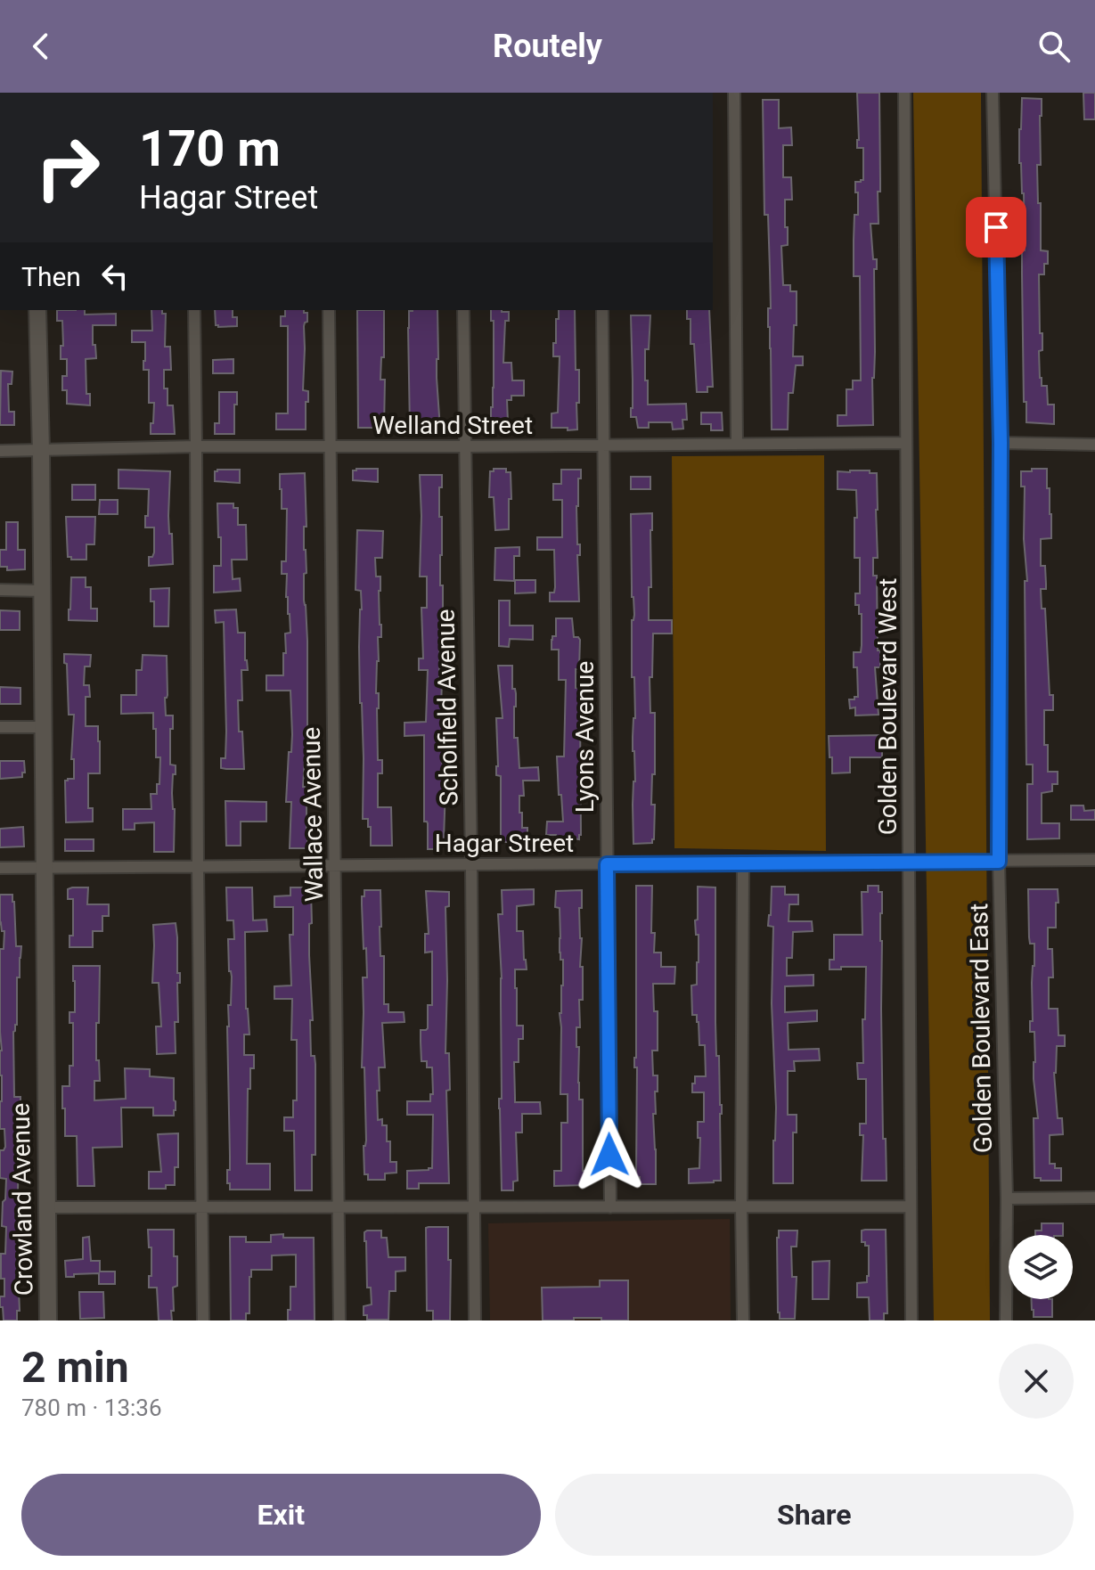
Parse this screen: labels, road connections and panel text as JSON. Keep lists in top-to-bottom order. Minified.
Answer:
{"streets":{"main road":["Crowland Avenue"],"street":["Welland Street","Golden Boulevard West","Scholfield Avenue","Lyons Avenue","Wallace Avenue","Hagar Street","Golden Boulevard East"]},"crossings":[["Welland Street","Golden Boulevard West"],["Welland Street","Scholfield Avenue"],["Welland Street","Lyons Avenue"],["Welland Street","Wallace Avenue"],["Welland Street","Crowland Avenue"],["Golden Boulevard West","Hagar Street"],["Scholfield Avenue","Hagar Street"],["Lyons Avenue","Hagar Street"],["Wallace Avenue","Hagar Street"],["Hagar Street","Golden Boulevard East"],["Hagar Street","Crowland Avenue"]],"page":{"header":"Routely","turn":["170 m","Hagar Street"],"then":"Then","heading":["2 min","780 m · 13:36"],"buttons":["Exit","Share"]}}
